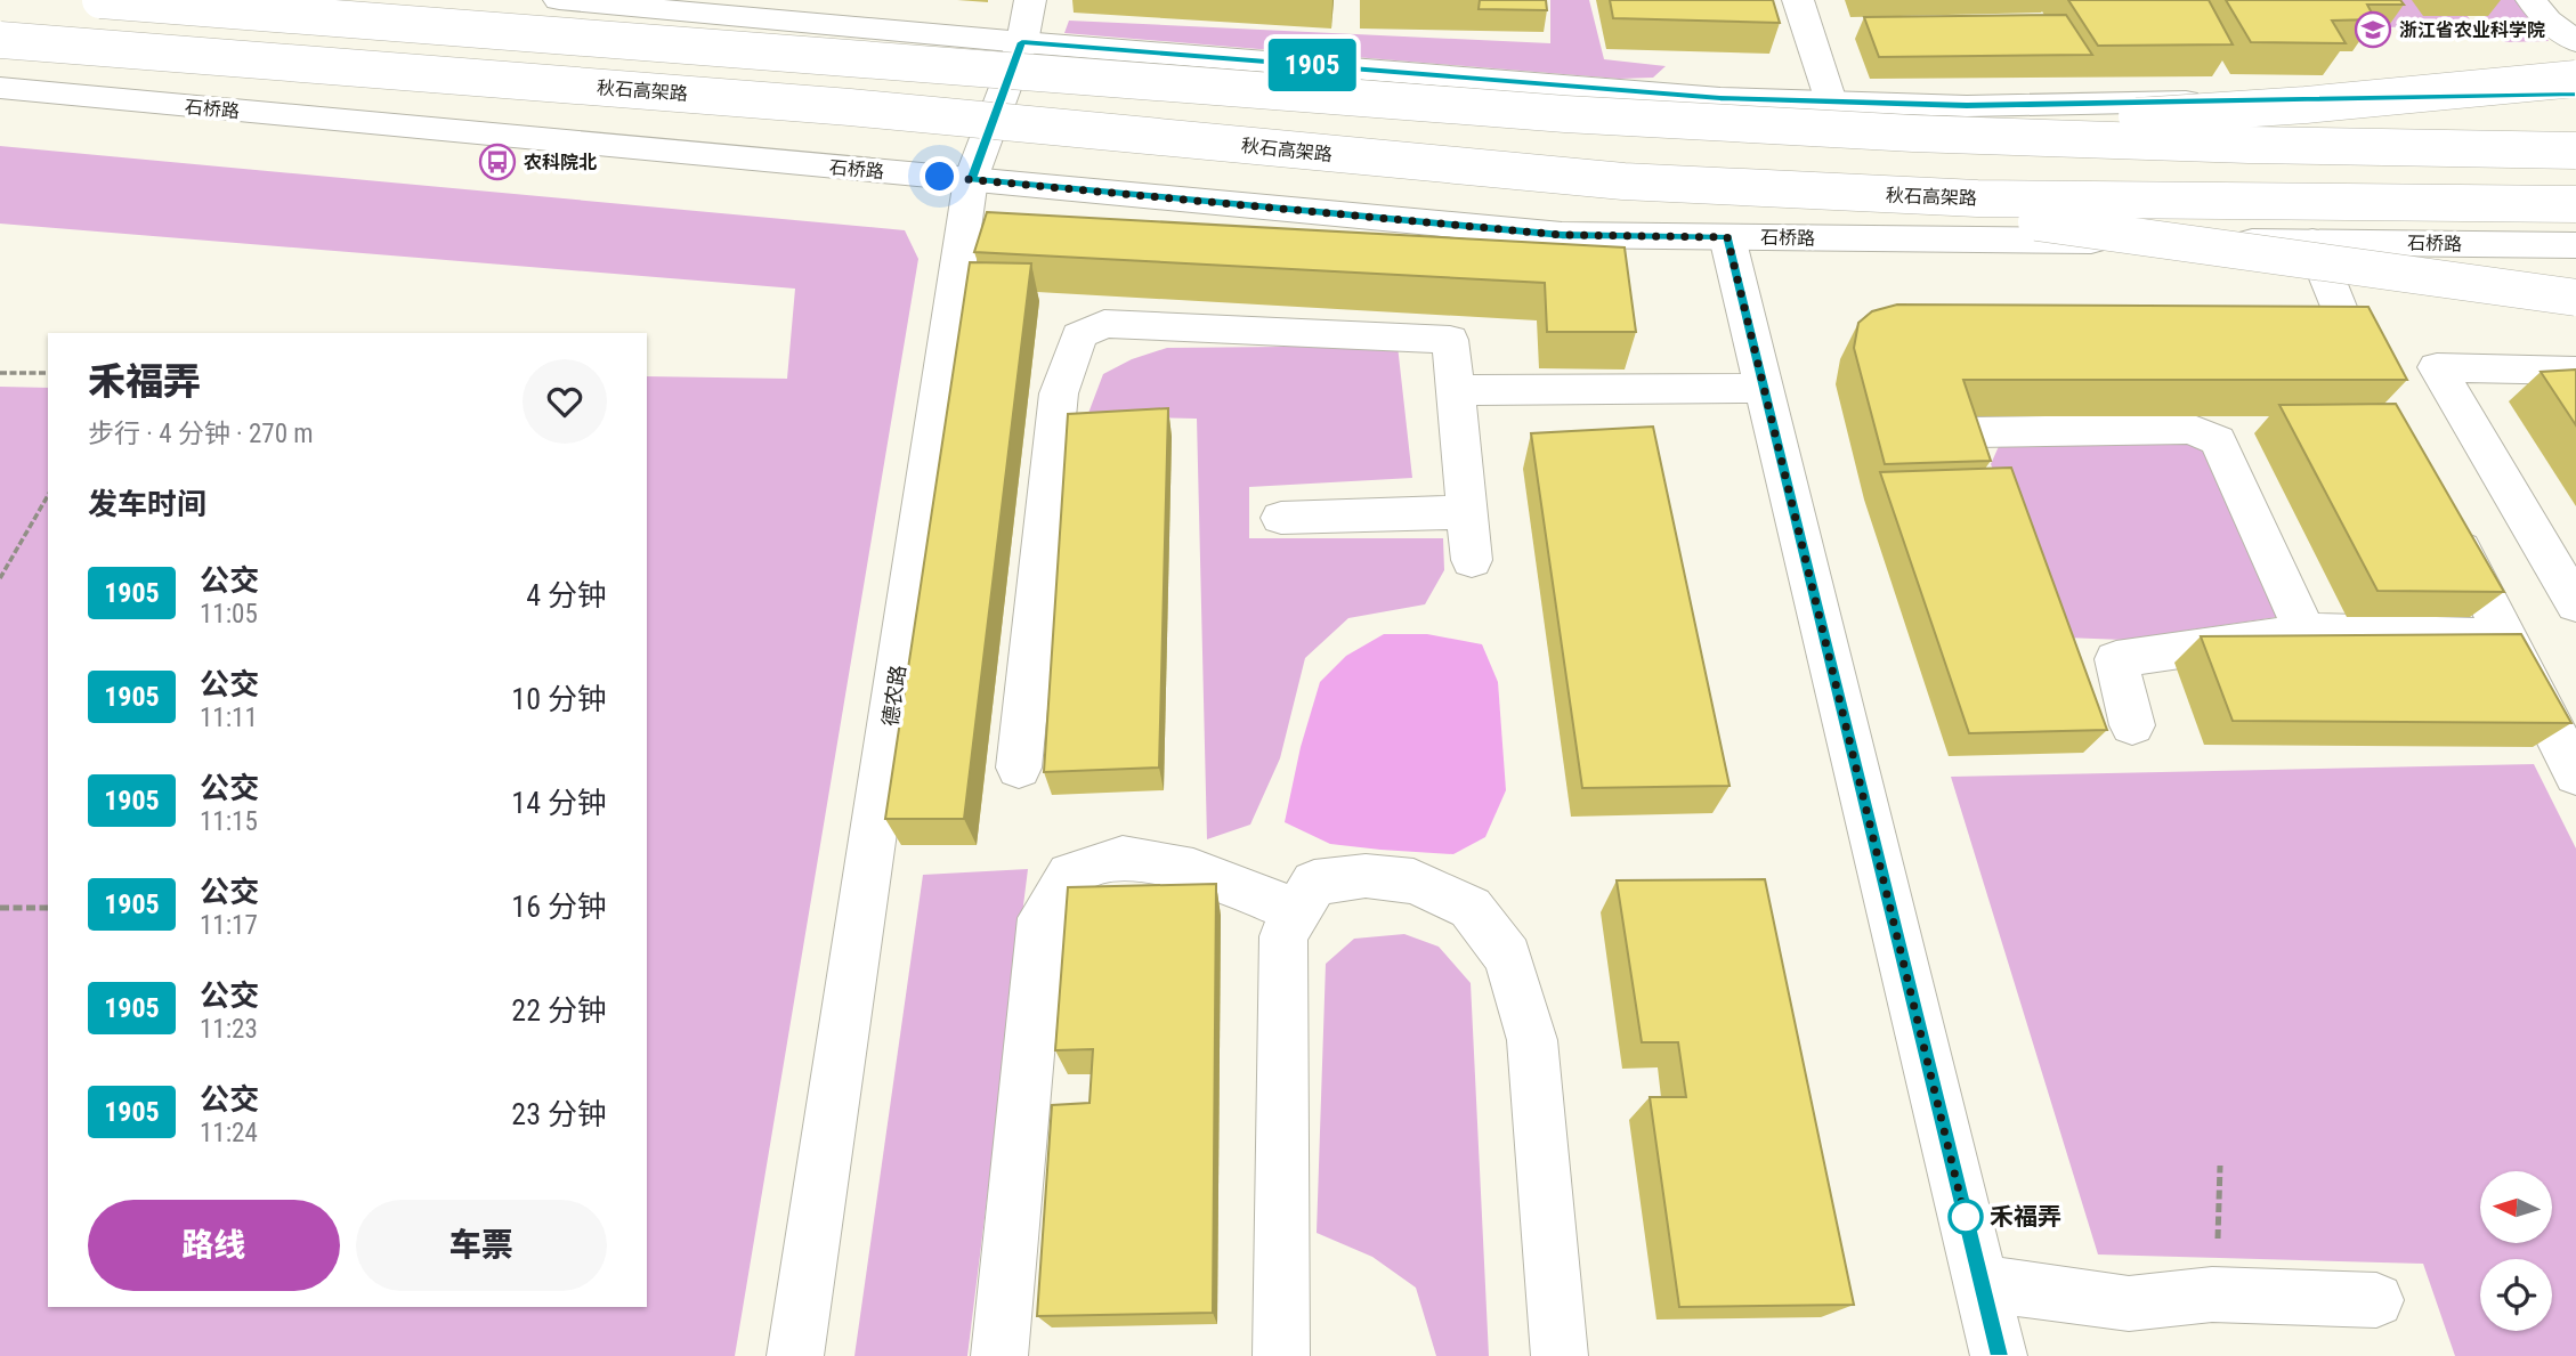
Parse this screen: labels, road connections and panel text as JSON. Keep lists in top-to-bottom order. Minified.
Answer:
{"streets":{"main road":["秋石高架路","石桥路","德农路"]},"crossings":[["石桥路","德农路"]],"places":{"school or university":["浙江省农业科学院"],"bus stop":["农科院北"],"other":["禾福弄"]},"lines":["bus line 1905"],"north":"left","page":{"on_map":"1905","heading":[["禾福弄","步行 · 4 分钟 · 270 m"],"发车时间"],"list":[{"mark":"1905","name":"公交","note":"11:05","value":"4 分钟"},{"mark":"1905","name":"公交","note":"11:11","value":"10 分钟"},{"mark":"1905","name":"公交","note":"11:15","value":"14 分钟"},{"mark":"1905","name":"公交","note":"11:17","value":"16 分钟"},{"mark":"1905","name":"公交","note":"11:23","value":"22 分钟"},{"mark":"1905","name":"公交","note":"11:24","value":"23 分钟"}],"buttons":["路线","车票"]}}
